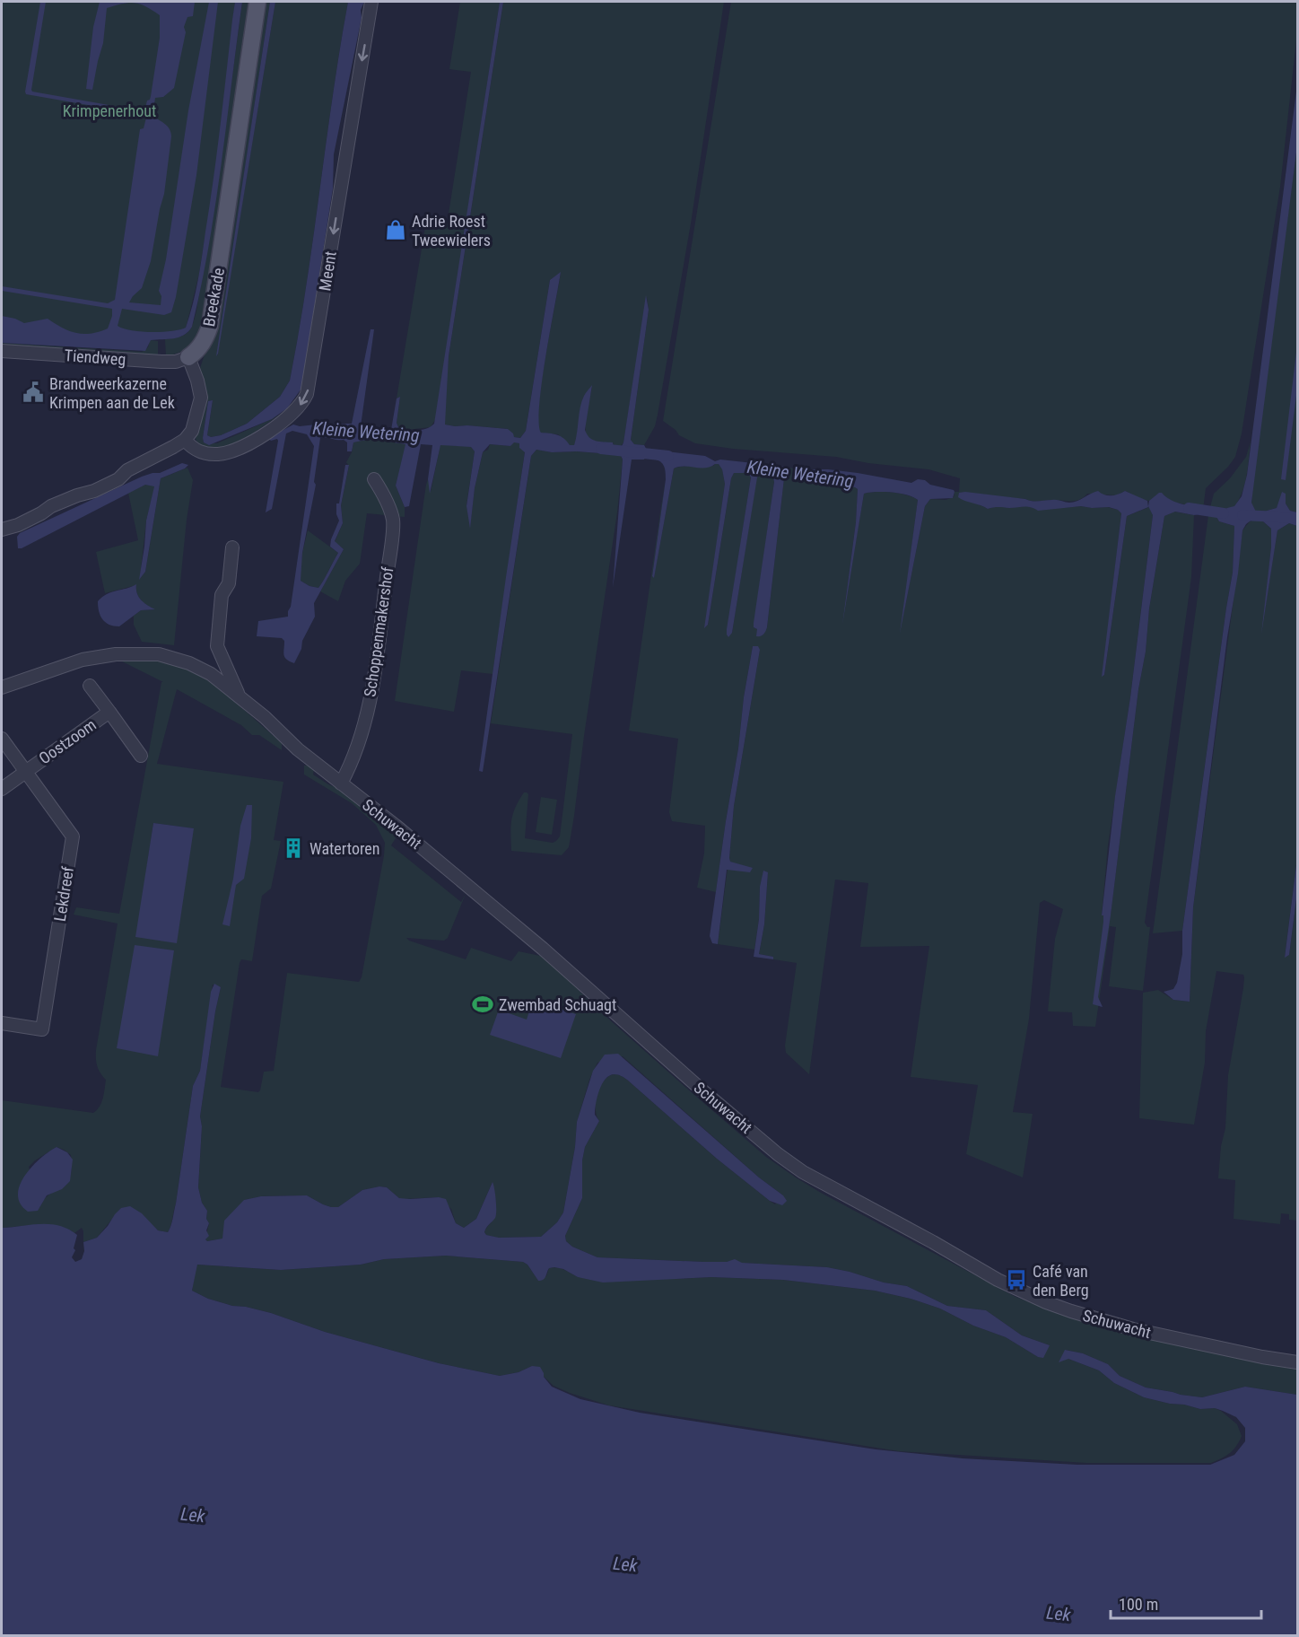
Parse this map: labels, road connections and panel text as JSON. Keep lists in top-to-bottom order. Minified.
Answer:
{"streets":{"main road":["Breekade"],"street":["Meent","Tiendweg","Schoppenmakershof","Oostzoom","Schuwacht","Lekdreef"]},"crossings":[["Breekade","Tiendweg"],["Schoppenmakershof","Schuwacht"],["Oostzoom","Lekdreef"]],"one_way":["Meent"],"water":["Kleine Wetering","Lek"],"parks":["Krimpenerhout"],"places":{"shop":["Adrie Roest Tweewielers"],"public building":["Brandweerkazerne Krimpen aan de Lek"],"building":["Watertoren"],"sports":["Zwembad Schuagt"],"bus stop":["Café van den Berg"]},"scale_bar":"100 m"}
